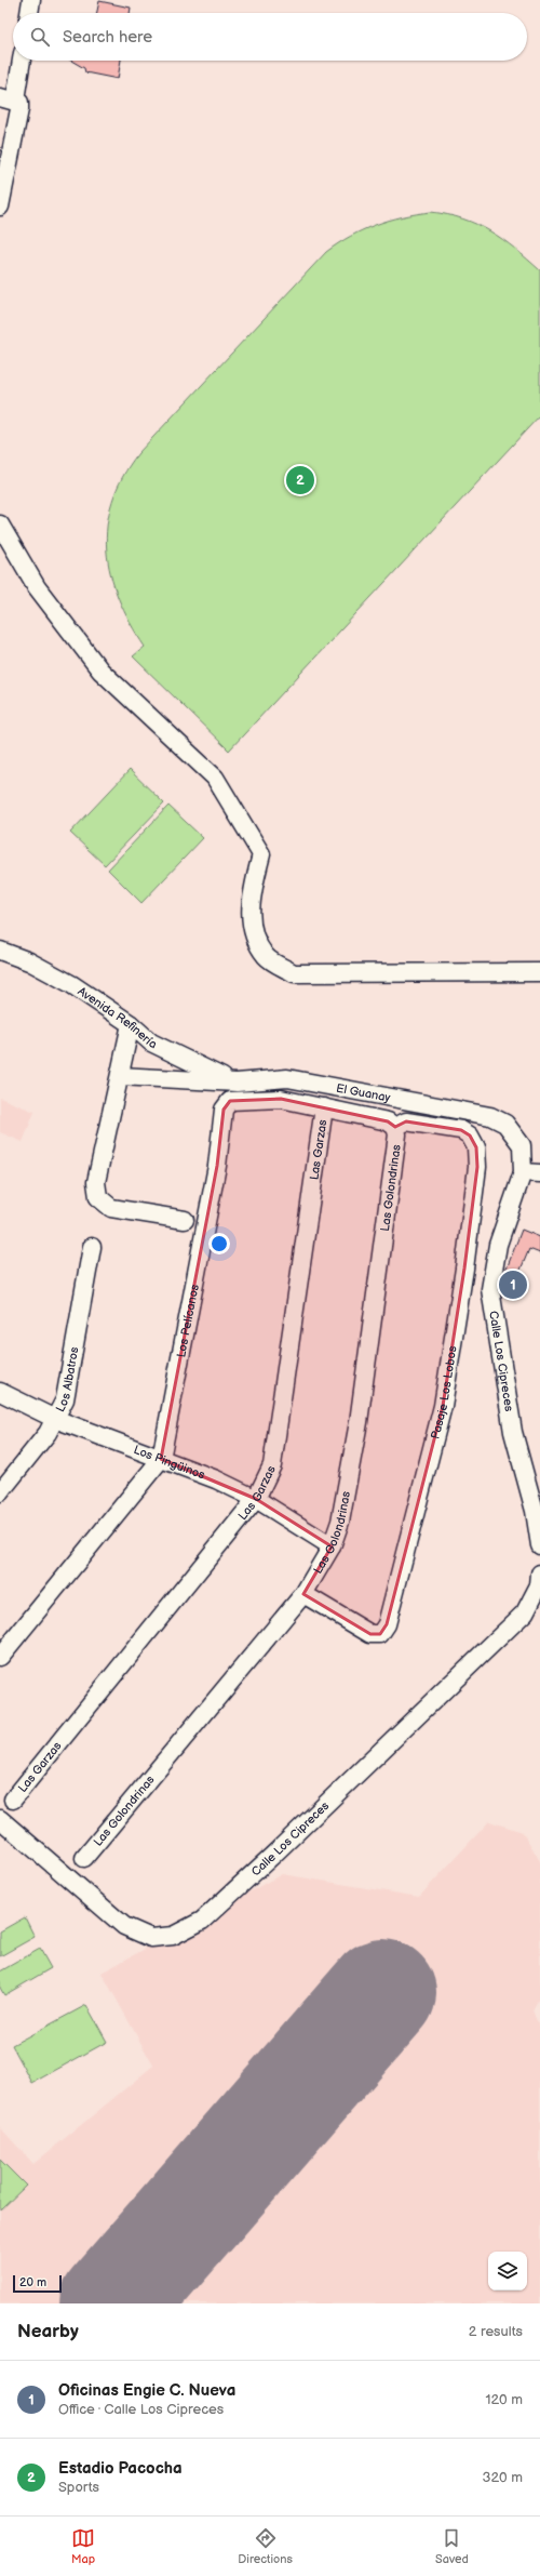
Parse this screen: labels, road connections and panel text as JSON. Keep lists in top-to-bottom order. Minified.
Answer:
{"streets":{"street":["Avenida Refinería","El Guanay","Las Garzas","Las Golondrinas","Los Pelícanos","Calle Los Cipreces","Los Albatros","Pasaje Los Lobos","Los Pingüinos"]},"crossings":[["Avenida Refinería","El Guanay"],["El Guanay","Calle Los Cipreces"],["Las Garzas","Los Pelícanos"],["Las Garzas","Los Pingüinos"],["Las Golondrinas","Los Pelícanos"],["Las Golondrinas","Pasaje Los Lobos"],["Las Golondrinas","Los Pingüinos"],["Los Pelícanos","Pasaje Los Lobos"],["Los Pelícanos","Los Pingüinos"],["Los Albatros","Los Pingüinos"]],"scale_bar":"20 m","page":{"search":"Search here","pins":["2","1"],"scale":"20 m","heading":["Nearby","2 results"],"list":[{"mark":"1","name":"Oficinas Engie C. Nueva","note":"Office · Calle Los Cipreces","value":"120 m"},{"mark":"2","name":"Estadio Pacocha","note":"Sports","value":"320 m"}],"nav":["Map","Directions","Saved"]}}
